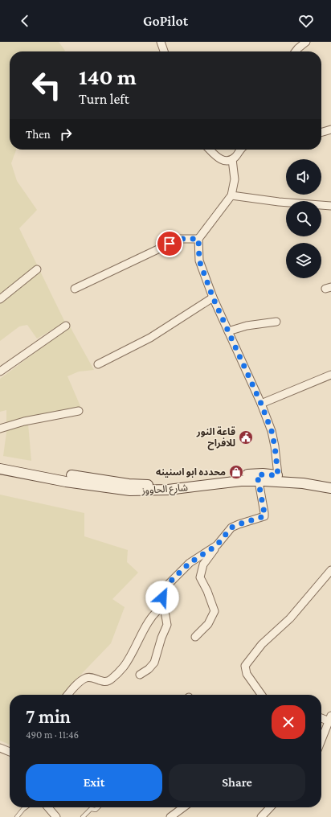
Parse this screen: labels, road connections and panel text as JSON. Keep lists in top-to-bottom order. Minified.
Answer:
{"streets":{"main road":["شارع الحاووز"]},"places":{"public building":["قاعة النور للافراح"],"shop":["محدده ابو اسنينه"]},"page":{"header":"GoPilot","turn":["140 m","Turn left"],"then":"Then","heading":["7 min","490 m · 11:46"],"buttons":["Exit","Share"]}}
